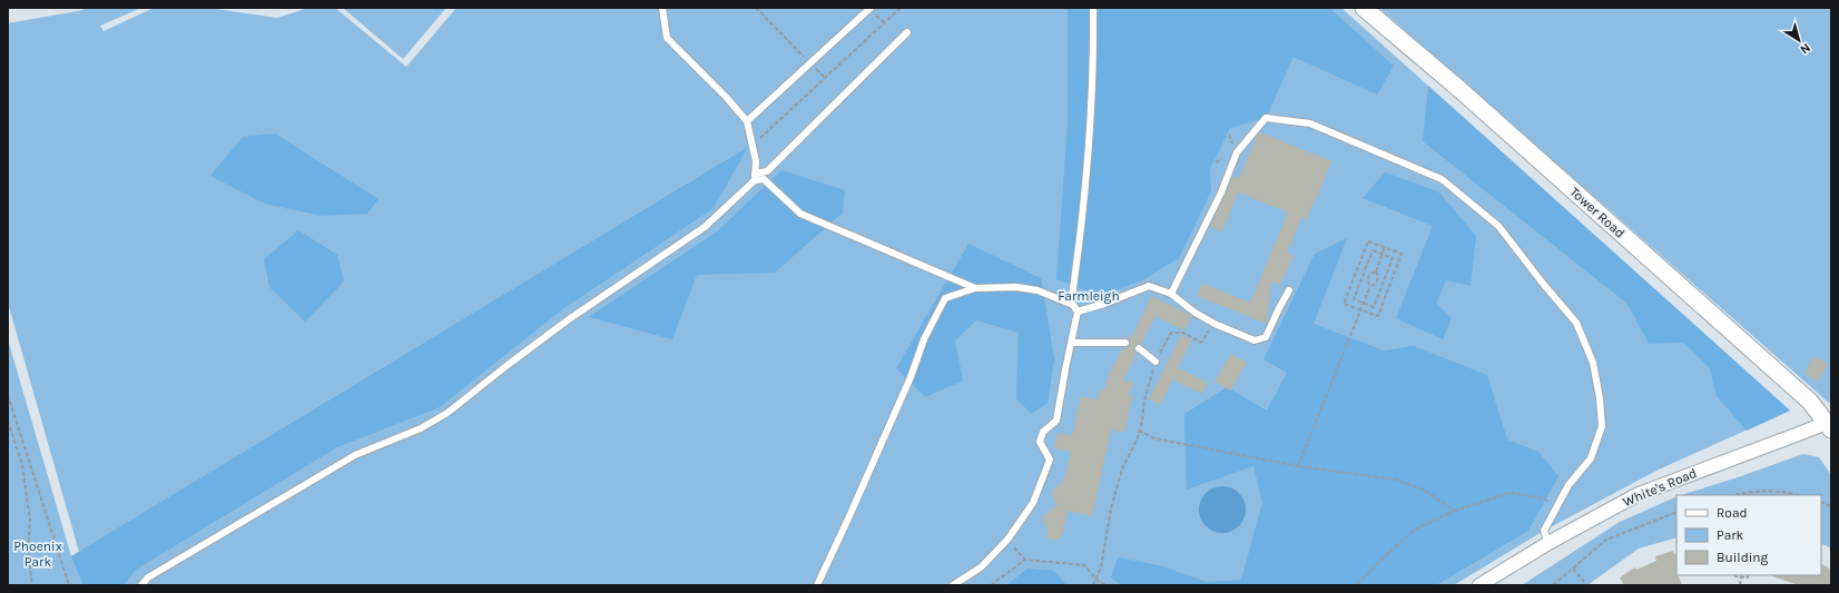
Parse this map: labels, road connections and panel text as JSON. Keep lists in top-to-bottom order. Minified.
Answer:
{"streets":{"street":["Tower Road","White's Road"]},"crossings":[["Tower Road","White's Road"]],"parks":["Farmleigh","Phoenix Park"],"legend":["Road","Park","Building"],"north":"bottom right"}
